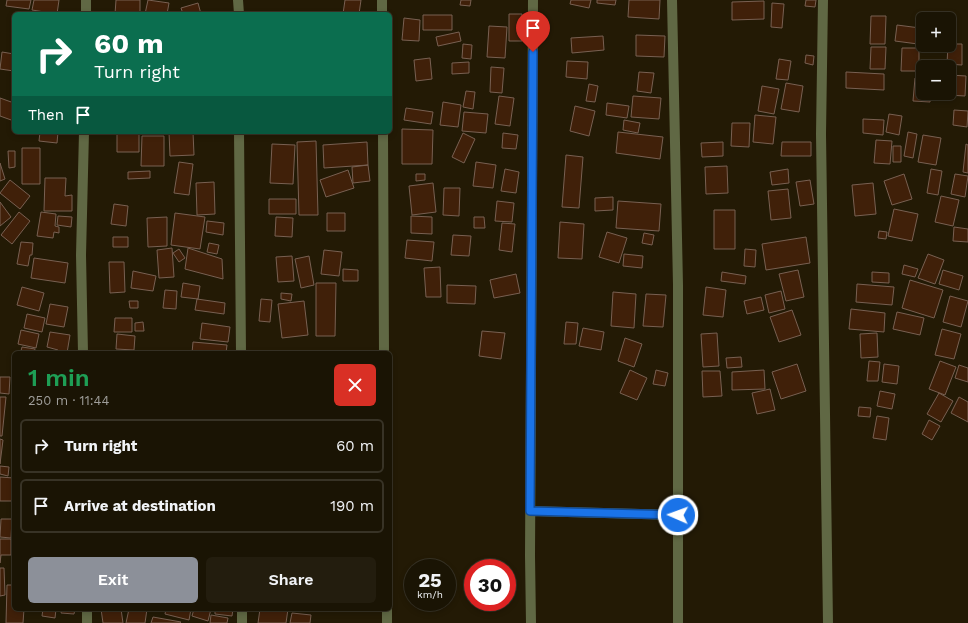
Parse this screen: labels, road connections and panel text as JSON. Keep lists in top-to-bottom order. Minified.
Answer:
{"page":{"map_buttons":["+","−"],"turn":["60 m","Turn right"],"then":"Then","heading":["1 min","250 m · 11:44"],"list":[{"name":"Turn right","value":"60 m"},{"name":"Arrive at destination","value":"190 m"}],"buttons":["Exit","Share"],"speed":"25 km/h","limit":"30"}}
